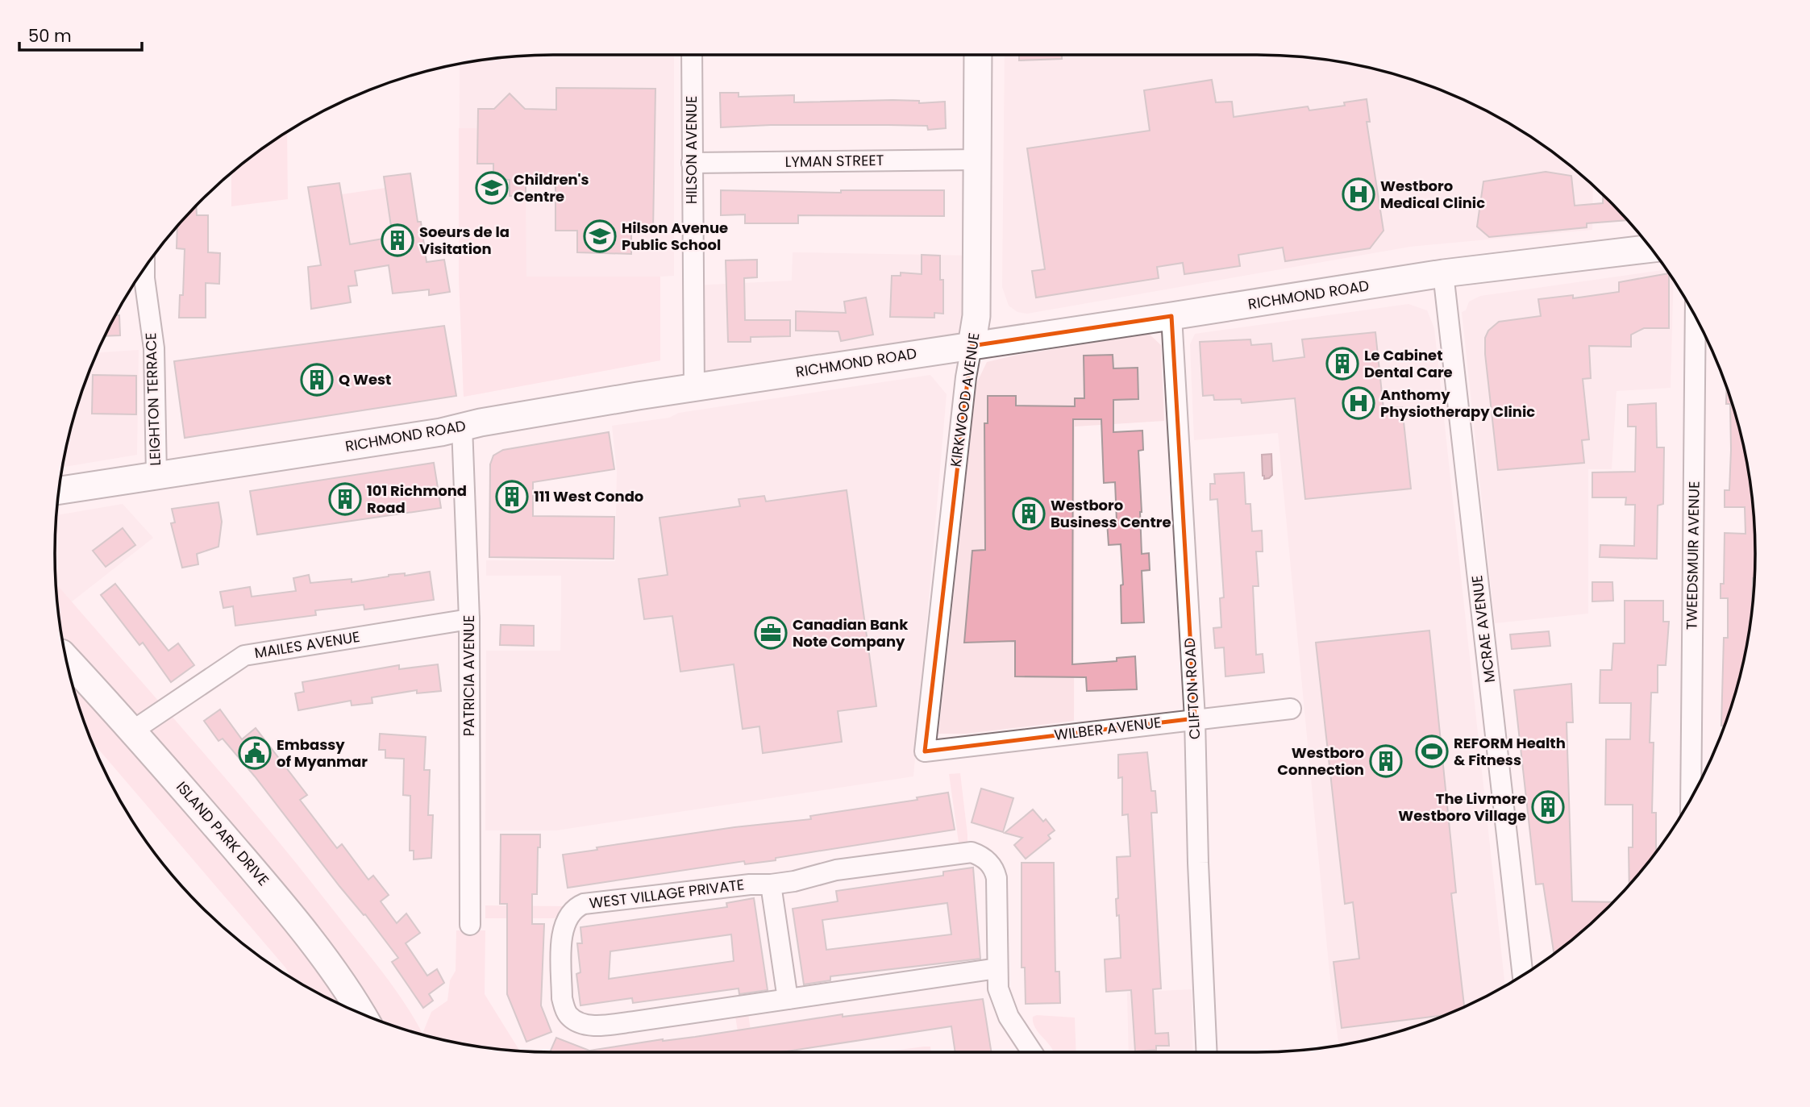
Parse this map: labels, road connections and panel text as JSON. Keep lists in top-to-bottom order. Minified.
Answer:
{"streets":{"main road":["RICHMOND ROAD","KIRKWOOD AVENUE","ISLAND PARK DRIVE"],"street":["HILSON AVENUE","LYMAN STREET","LEIGHTON TERRACE","TWEEDSMUIR AVENUE","MCRAE AVENUE","MAILES AVENUE","PATRICIA AVENUE","CLIFTON ROAD","WILBER AVENUE","WEST VILLAGE PRIVATE"]},"crossings":[["HILSON AVENUE","LYMAN STREET"],["HILSON AVENUE","RICHMOND ROAD"],["LYMAN STREET","KIRKWOOD AVENUE"],["RICHMOND ROAD","LEIGHTON TERRACE"],["RICHMOND ROAD","KIRKWOOD AVENUE"],["RICHMOND ROAD","MCRAE AVENUE"],["RICHMOND ROAD","PATRICIA AVENUE"],["RICHMOND ROAD","CLIFTON ROAD"],["KIRKWOOD AVENUE","WILBER AVENUE"],["MAILES AVENUE","PATRICIA AVENUE"],["MAILES AVENUE","ISLAND PARK DRIVE"],["CLIFTON ROAD","WILBER AVENUE"]],"places":{"school or university":["Children's Centre","Hilson Avenue Public School"],"hospital":["Westboro Medical Clinic","Anthomy Physiotherapy Clinic"],"building":["Soeurs de la Visitation","Le Cabinet Dental Care","Q West","111 West Condo","101 Richmond Road","Westboro Business Centre","Westboro Connection","The Livmore Westboro Village"],"office":["Canadian Bank Note Company"],"sports":["REFORM Health & Fitness"],"public building":["Embassy of Myanmar"]},"scale_bar":"50 m"}
